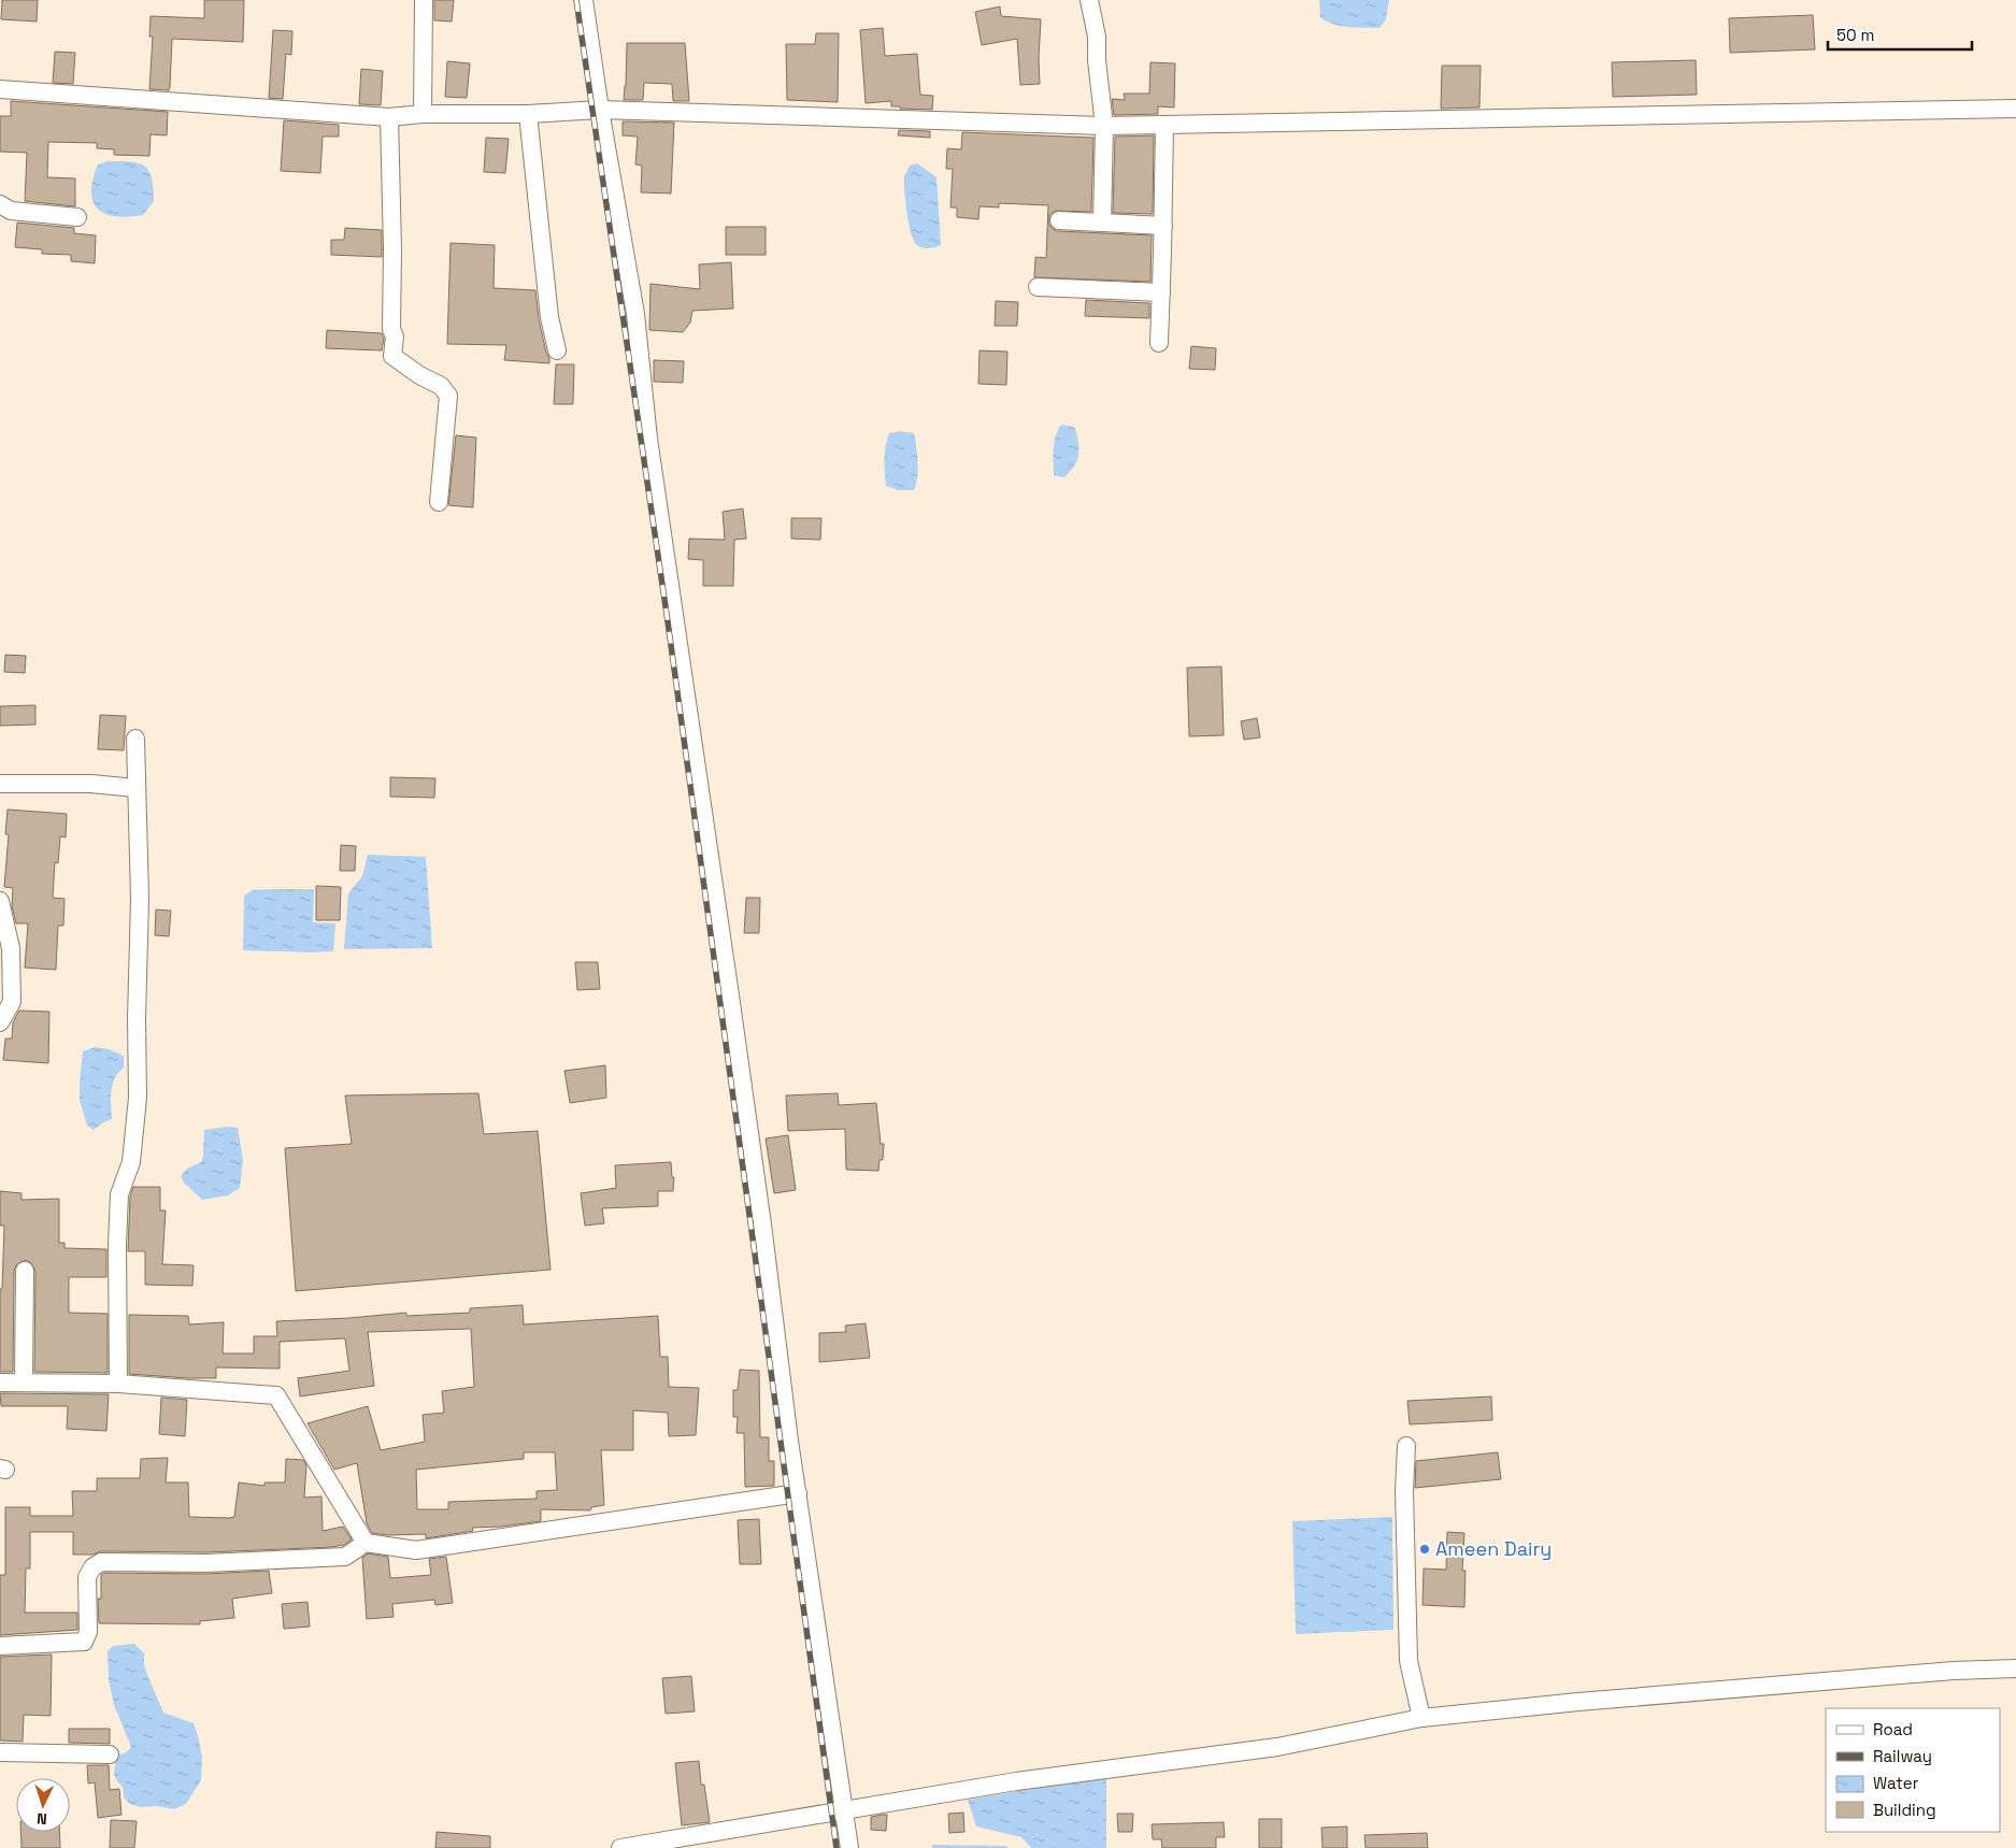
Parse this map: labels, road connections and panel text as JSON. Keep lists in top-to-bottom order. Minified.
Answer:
{"places":["Ameen Dairy"],"legend":["Road","Railway","Water","Building"],"scale_bar":"50 m","north":"bottom"}
